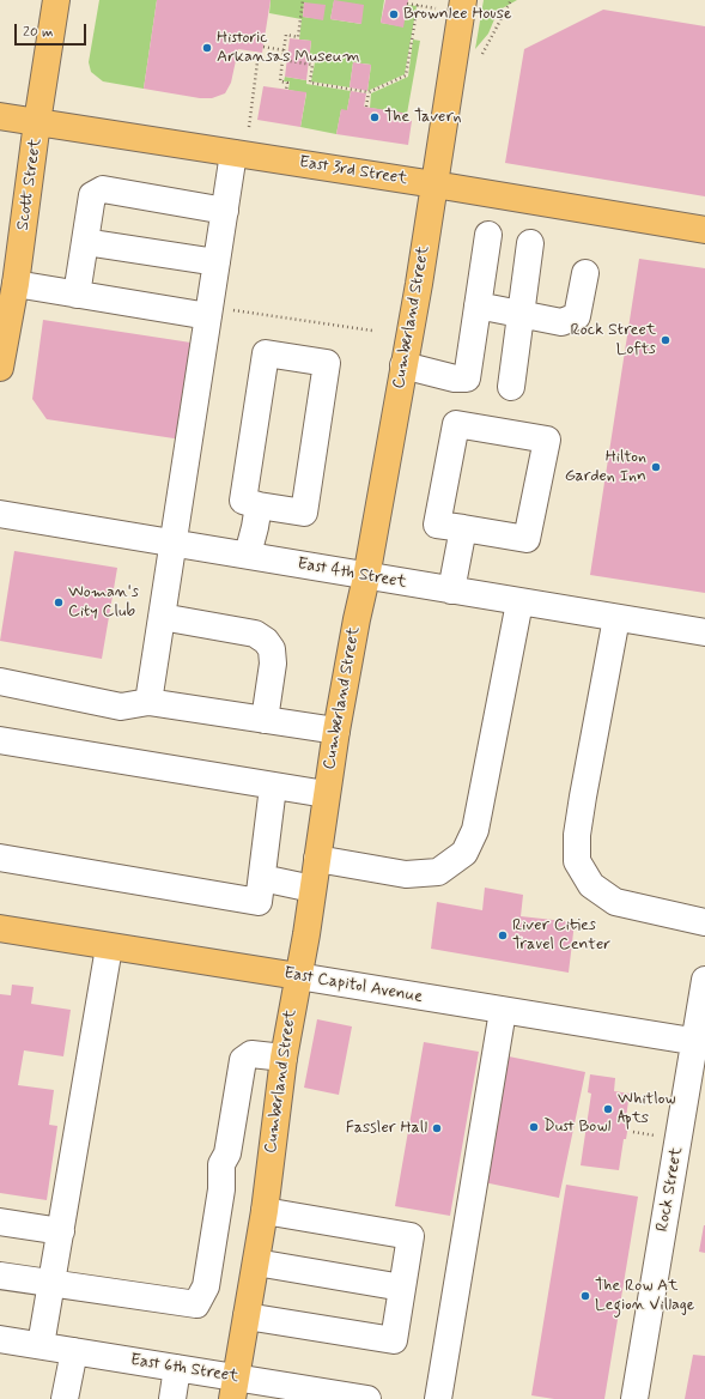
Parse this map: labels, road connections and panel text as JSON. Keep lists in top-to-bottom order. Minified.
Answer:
{"streets":{"main road":["East 3rd Street","Scott Street","Cumberland Street","East Capitol Avenue"],"street":["East 4th Street","Rock Street","East 6th Street"]},"crossings":[["East 3rd Street","Scott Street"],["East 3rd Street","Cumberland Street"],["Cumberland Street","East 4th Street"],["Cumberland Street","East Capitol Avenue"],["Cumberland Street","East 6th Street"],["East Capitol Avenue","Rock Street"]],"places":["Brownlee House","Historic Arkansas Museum","The Tavern","Rock Street Lofts","Hilton Garden Inn","Woman's City Club","River Cities Travel Center","Whitlow Apts","Dust Bowl","Fassler Hall","The Row At Legion Village"],"scale_bar":"20 m"}
